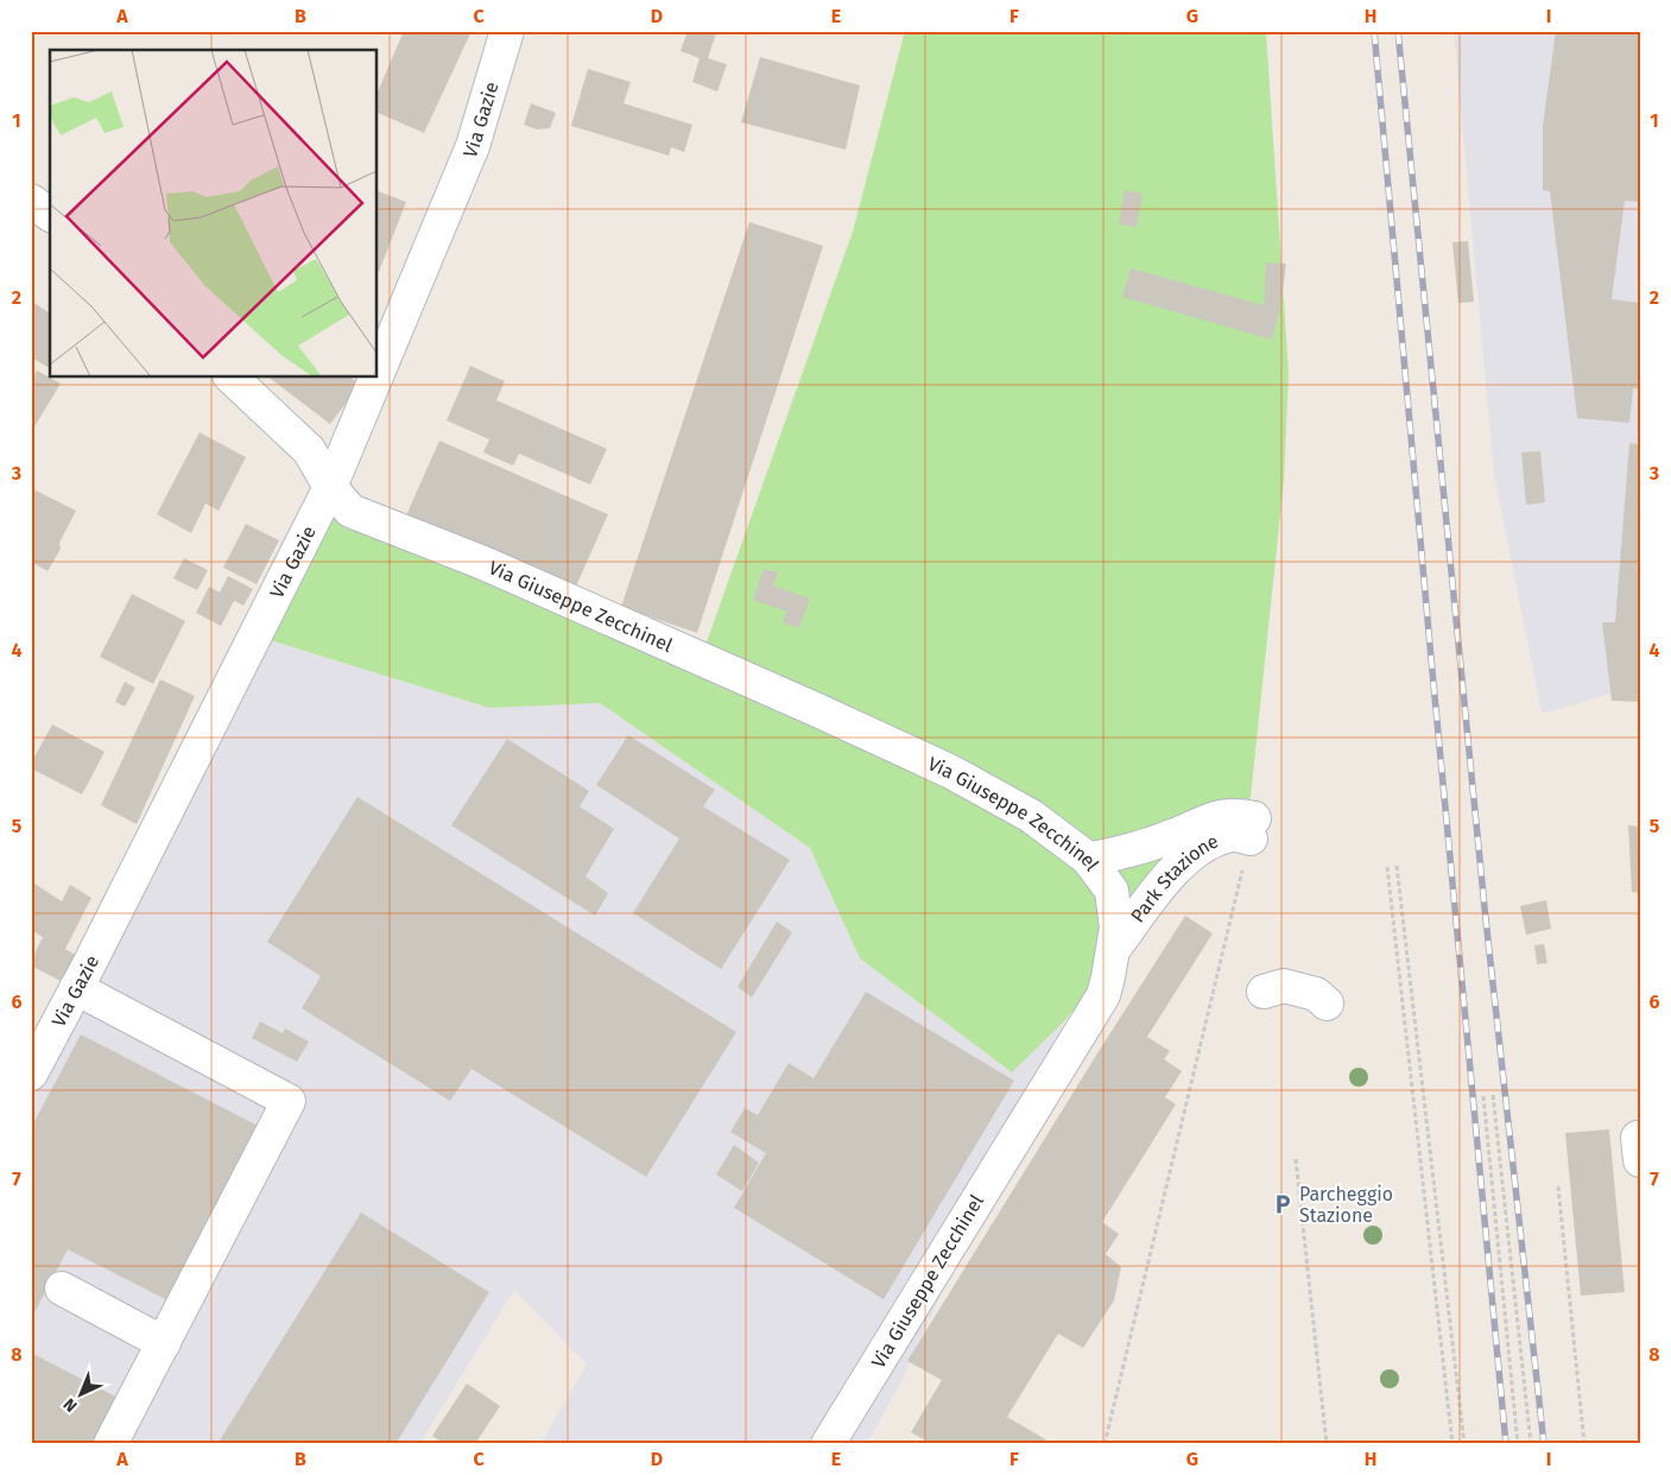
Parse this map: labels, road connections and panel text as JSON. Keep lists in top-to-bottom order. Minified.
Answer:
{"streets":{"street":["Via Gazie","Via Giuseppe Zecchinel","Park Stazione"]},"crossings":[["Via Gazie","Via Giuseppe Zecchinel"],["Via Giuseppe Zecchinel","Park Stazione"]],"places":{"parking":["Parcheggio Stazione"]},"north":"bottom left","grid":{"columns":["A","B","C","D","E","F","G","H","I"],"rows":["1","2","3","4","5","6","7","8"]}}
